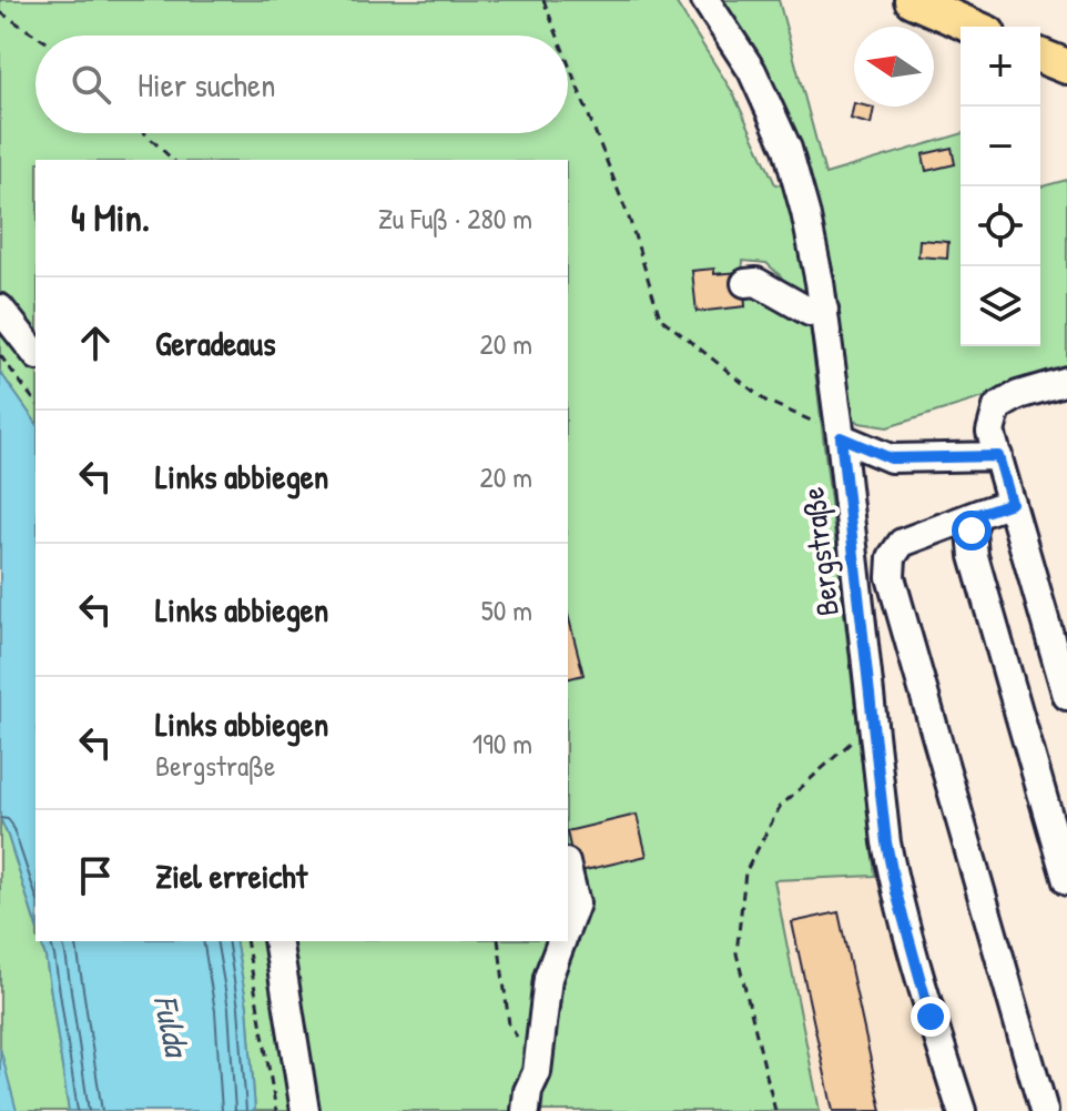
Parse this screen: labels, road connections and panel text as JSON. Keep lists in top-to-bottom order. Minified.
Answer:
{"streets":{"street":["Bergstraße"]},"water":["Fulda"],"north":"left","page":{"map_buttons":["+","−"],"search":"Hier suchen","heading":["4 Min.","Zu Fuß · 280 m"],"list":[["Geradeaus","20 m"],["Links abbiegen","20 m"],["Links abbiegen","50 m"],["Links abbiegen","Bergstraße","190 m"],"Ziel erreicht"]}}
